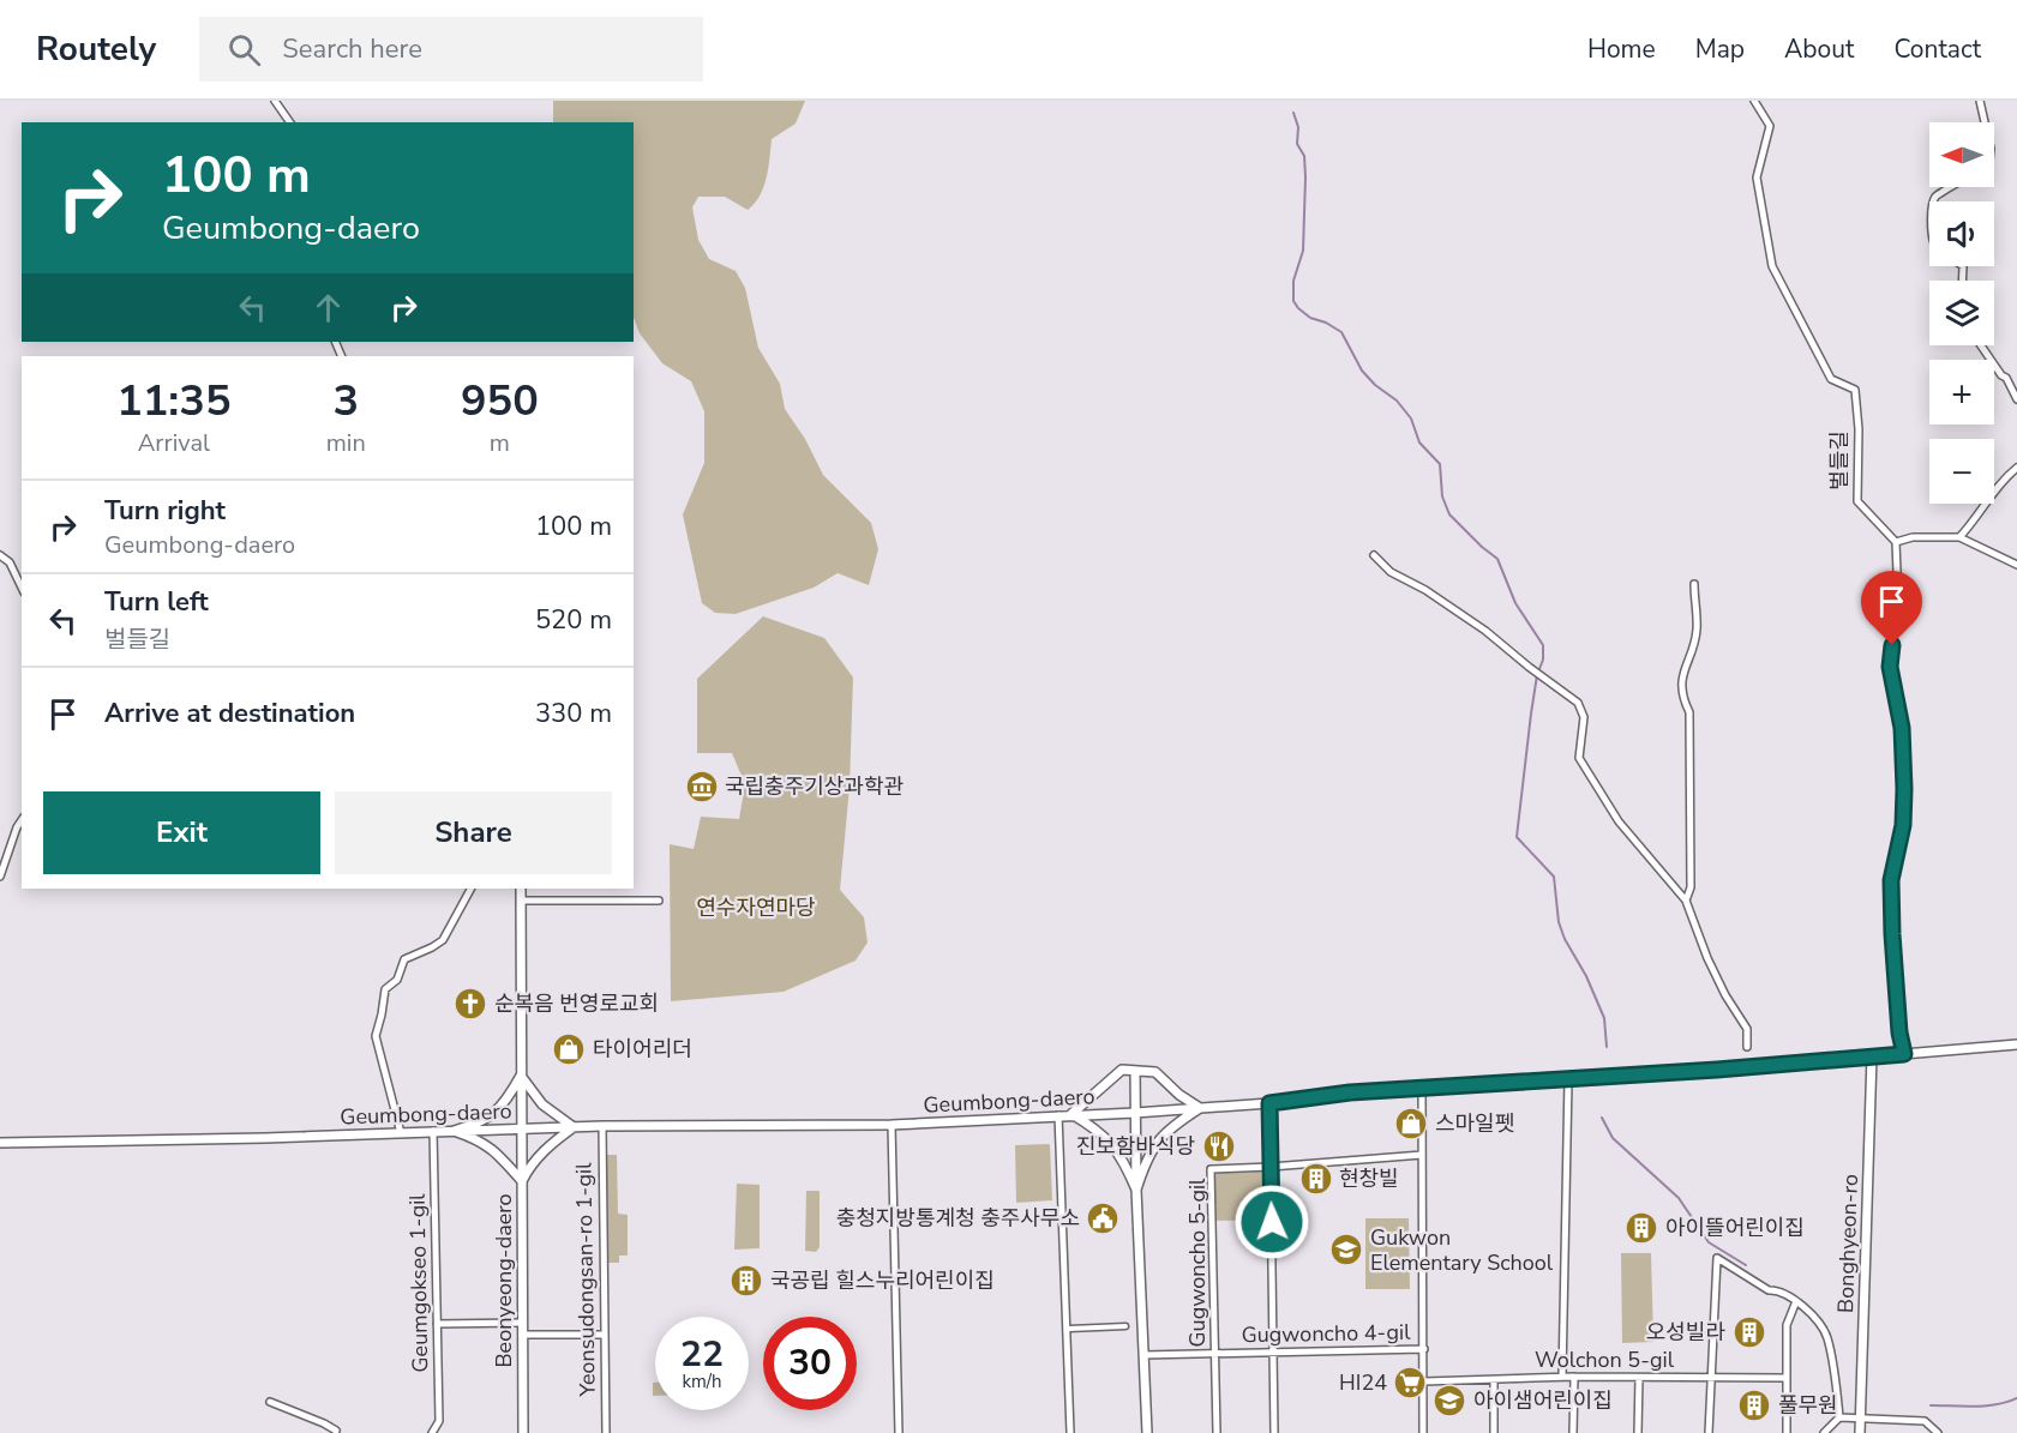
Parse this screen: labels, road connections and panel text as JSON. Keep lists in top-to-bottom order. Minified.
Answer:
{"streets":{"street":["벌들길","Geumbong-daero","Bonghyeon-ro","Gugwoncho 5-gil","Yeonsudongsan-ro 1-gil","Beonyeong-daero","Geumgokseo 1-gil","Gugwoncho 4-gil","Wolchon 5-gil"]},"crossings":[["Geumbong-daero","Bonghyeon-ro"],["Geumbong-daero","Yeonsudongsan-ro 1-gil"],["Geumbong-daero","Beonyeong-daero"],["Geumbong-daero","Geumgokseo 1-gil"],["Gugwoncho 5-gil","Gugwoncho 4-gil"]],"parks":["연수자연마당"],"places":{"museum":["국립충주기상과학관"],"church":["순복음 번영로교회"],"shop":["타이어리더","스마일펫"],"restaurant":["진보함바식당"],"building":["현창빌","아이뜰어린이집","국공립 힐스누리어린이집","오성빌라","풀무원"],"public building":["충청지방통계청 충주사무소"],"school or university":["Gukwon Elementary School","아이샘어린이집"],"supermarket":["HI24"]},"north":"left","page":{"header":"Routely","search":"Search here","nav":["Home","Map","About","Contact"],"map_buttons":["+","−"],"turn":["100 m","Geumbong-daero"],"eta":["11:35","Arrival","3","min","950","m"],"list":[{"name":"Turn right","note":"Geumbong-daero","value":"100 m"},{"name":"Turn left","note":"벌들길","value":"520 m"},{"name":"Arrive at destination","value":"330 m"}],"buttons":["Exit","Share"],"speed":"22 km/h","limit":"30"}}
